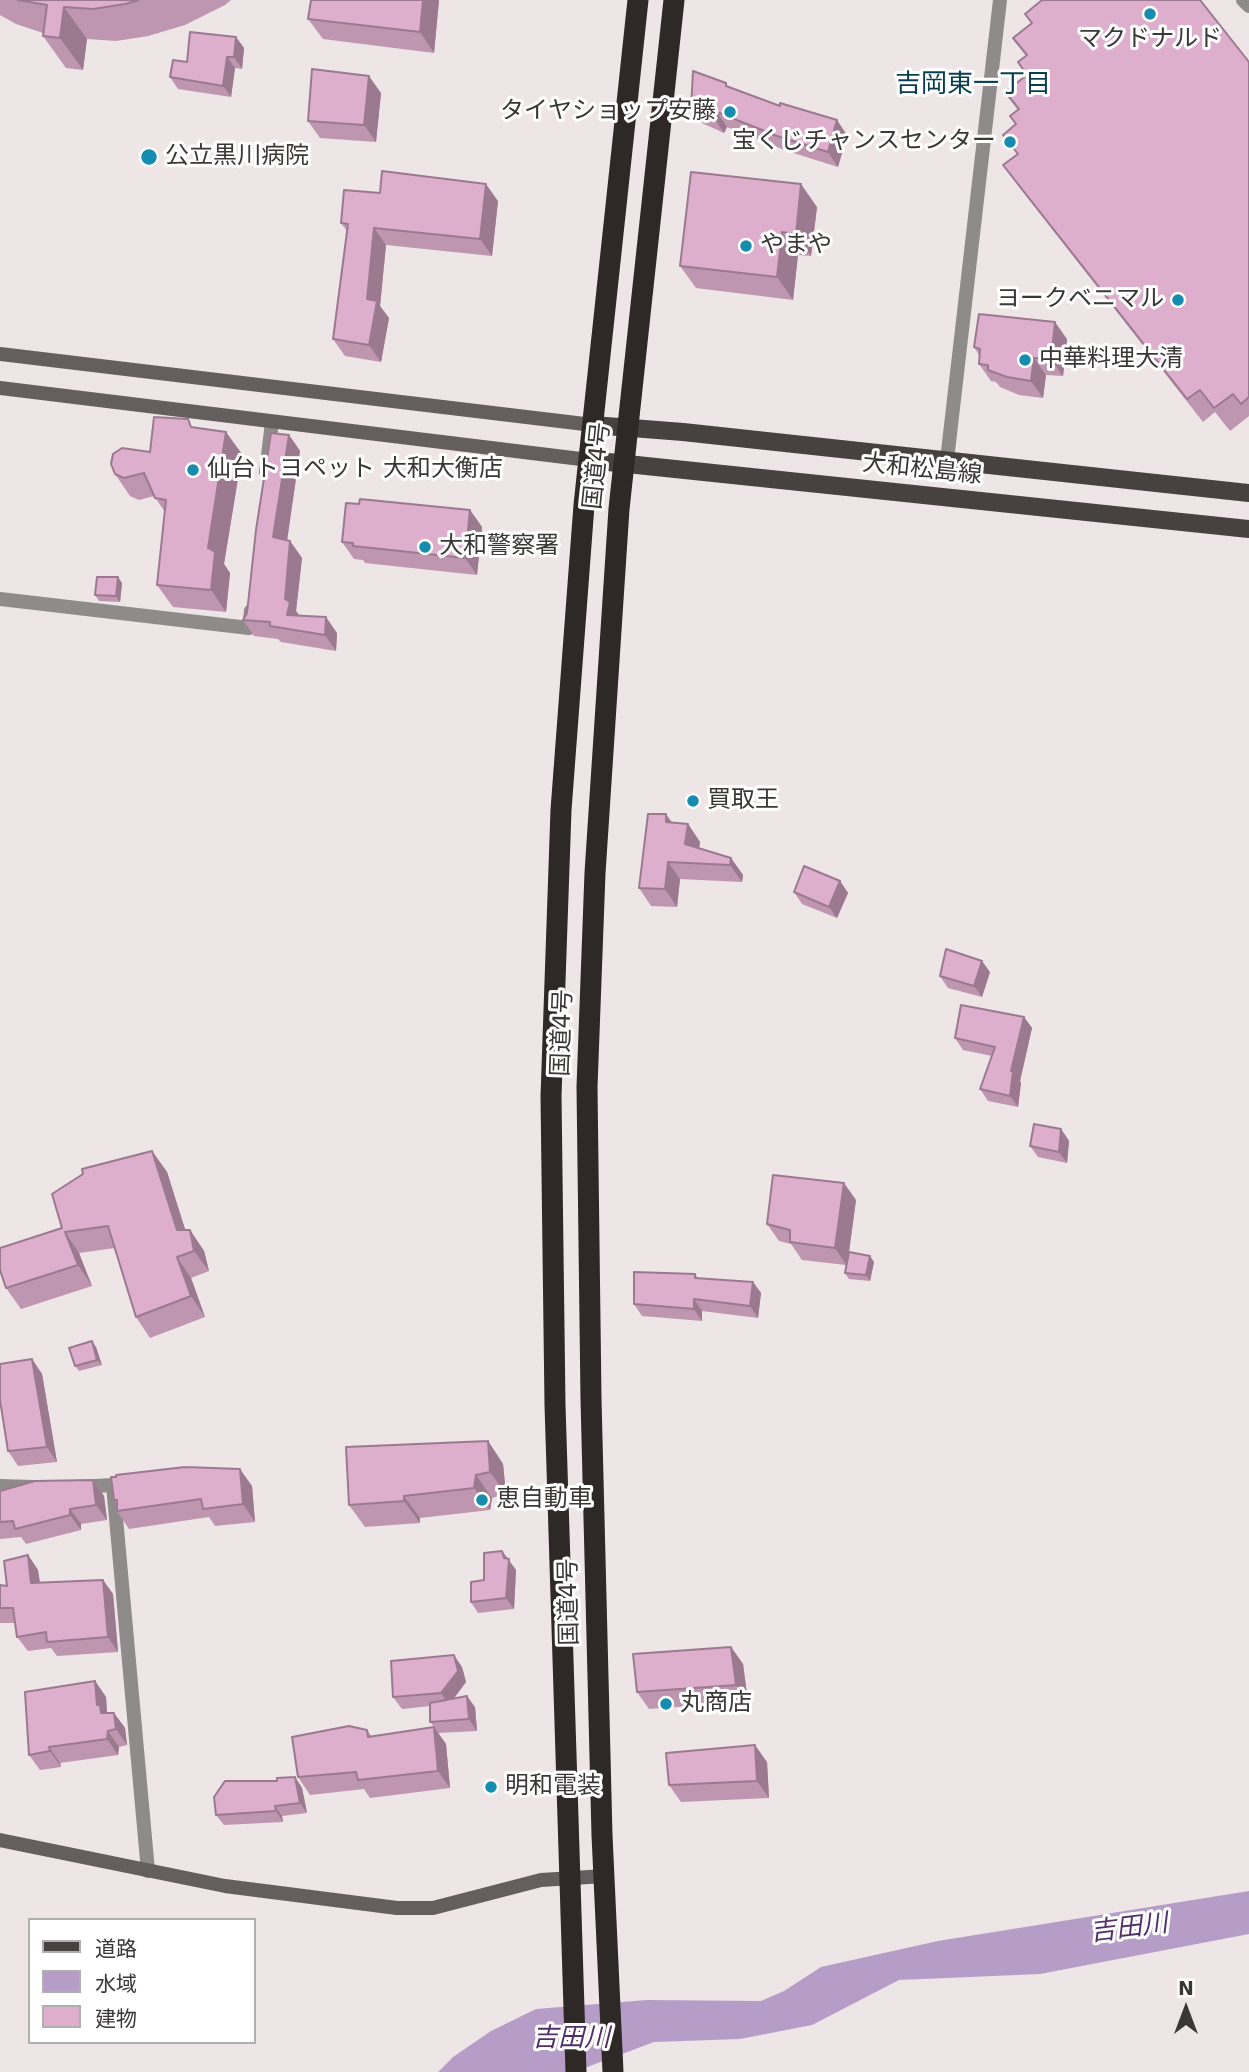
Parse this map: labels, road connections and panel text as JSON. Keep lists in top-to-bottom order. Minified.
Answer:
{"streets":{"highway":["国道4号"],"main road":["大和松島線"]},"crossings":[["国道4号","大和松島線"]],"districts":["吉岡東一丁目"],"water":["吉田川"],"places":["マクドナルド","タイヤショップ安藤","宝くじチャンスセンター","公立黒川病院","やまや","ヨークベニマル","中華料理大清","仙台トヨペット 大和大衡店","大和警察署","買取王","恵自動車","丸商店","明和電装"],"legend":["道路","水域","建物"],"north":"top"}
